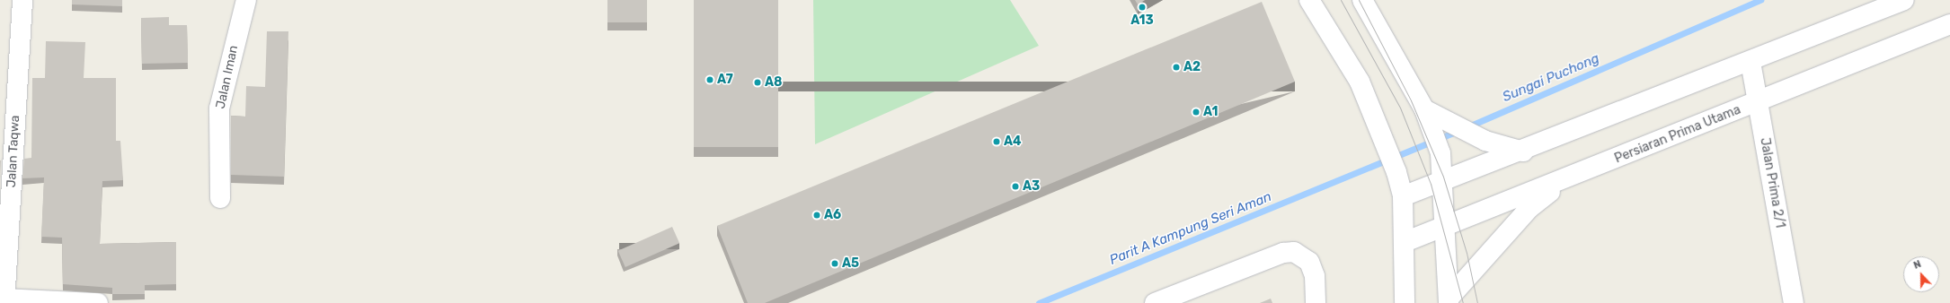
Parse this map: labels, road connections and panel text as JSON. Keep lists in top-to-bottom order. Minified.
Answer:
{"streets":{"main road":["Jalan Iman","Persiaran Prima Utama","Jalan Taqwa","Jalan Prima 2/1"]},"crossings":[["Persiaran Prima Utama","Jalan Prima 2/1"]],"water":["Sungai Puchong","Parit A Kampung Seri Aman"],"places":["A13","A2","A7","A8","A1","A4","A3","A6","A5"],"north":"top"}
